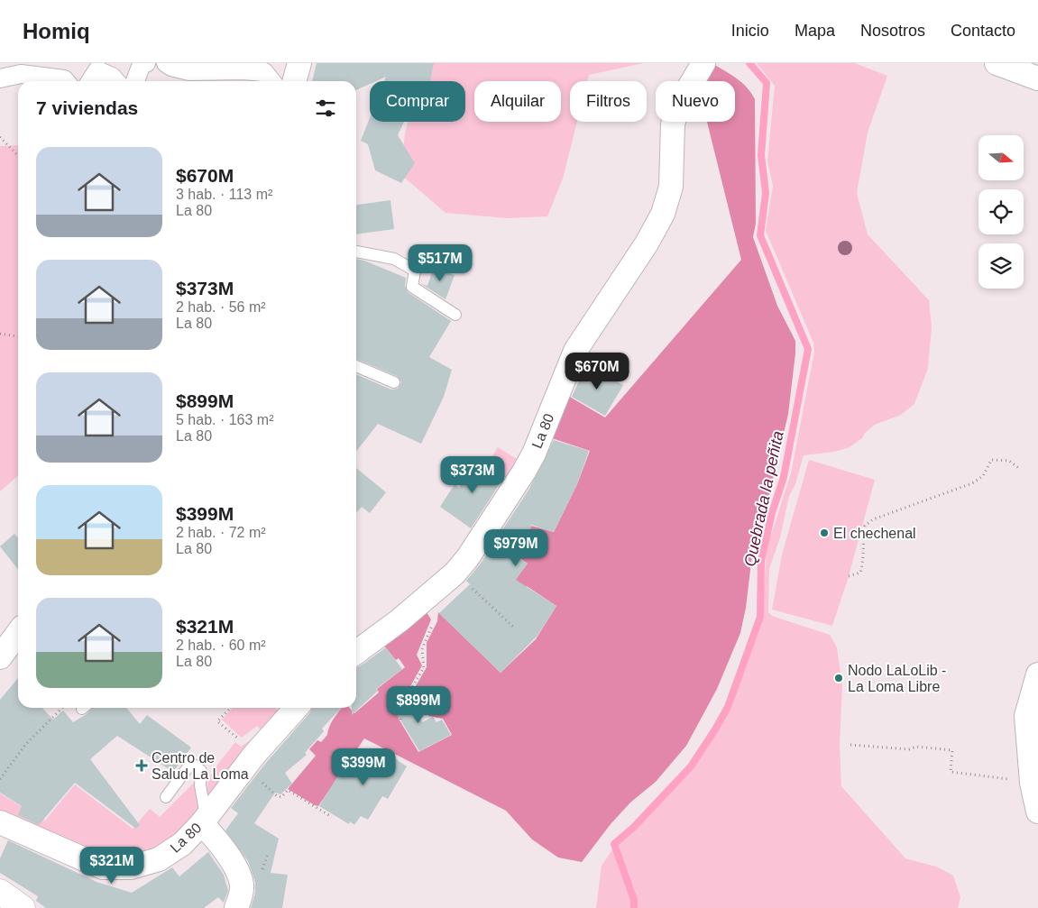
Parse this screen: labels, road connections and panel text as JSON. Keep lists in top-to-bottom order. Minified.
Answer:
{"streets":{"street":["La 80"]},"water":["Quebrada la peñita"],"places":{"other":["El chechenal","Nodo LaLoLib - La Loma Libre"],"health":["Centro de Salud La Loma"]},"north":"right","page":{"header":"Homiq","nav":["Inicio","Mapa","Nosotros","Contacto"],"chip":["Comprar","Alquilar","Filtros","Nuevo"],"heading":"7 viviendas","list":[{"name":"$670M","note":"3 hab. · 113 m² · La 80"},{"name":"$373M","note":"2 hab. · 56 m² · La 80"},{"name":"$899M","note":"5 hab. · 163 m² · La 80"},{"name":"$399M","note":"2 hab. · 72 m² · La 80"},{"name":"$321M","note":"2 hab. · 60 m² · La 80"}],"price":["$517M","$670M","$373M","$979M","$899M","$399M","$321M"]}}
